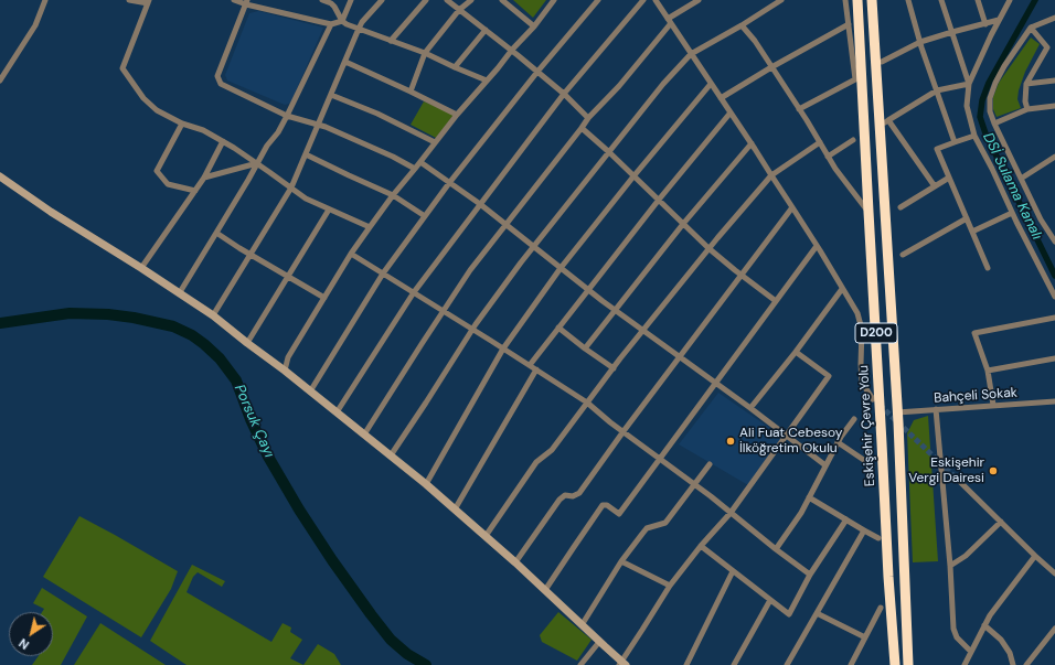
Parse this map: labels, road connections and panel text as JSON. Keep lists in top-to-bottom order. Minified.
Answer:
{"streets":{"highway":["D200","Eskişehir Çevre Yolu"],"street":["Bahçeli Sokak"]},"crossings":[["D200","Bahçeli Sokak"]],"water":["DSİ Sulama Kanalı","Porsuk Çayı"],"places":["Ali Fuat Cebesoy İlköğretim Okulu","Eskişehir Vergi Dairesi"],"north":"bottom left"}
